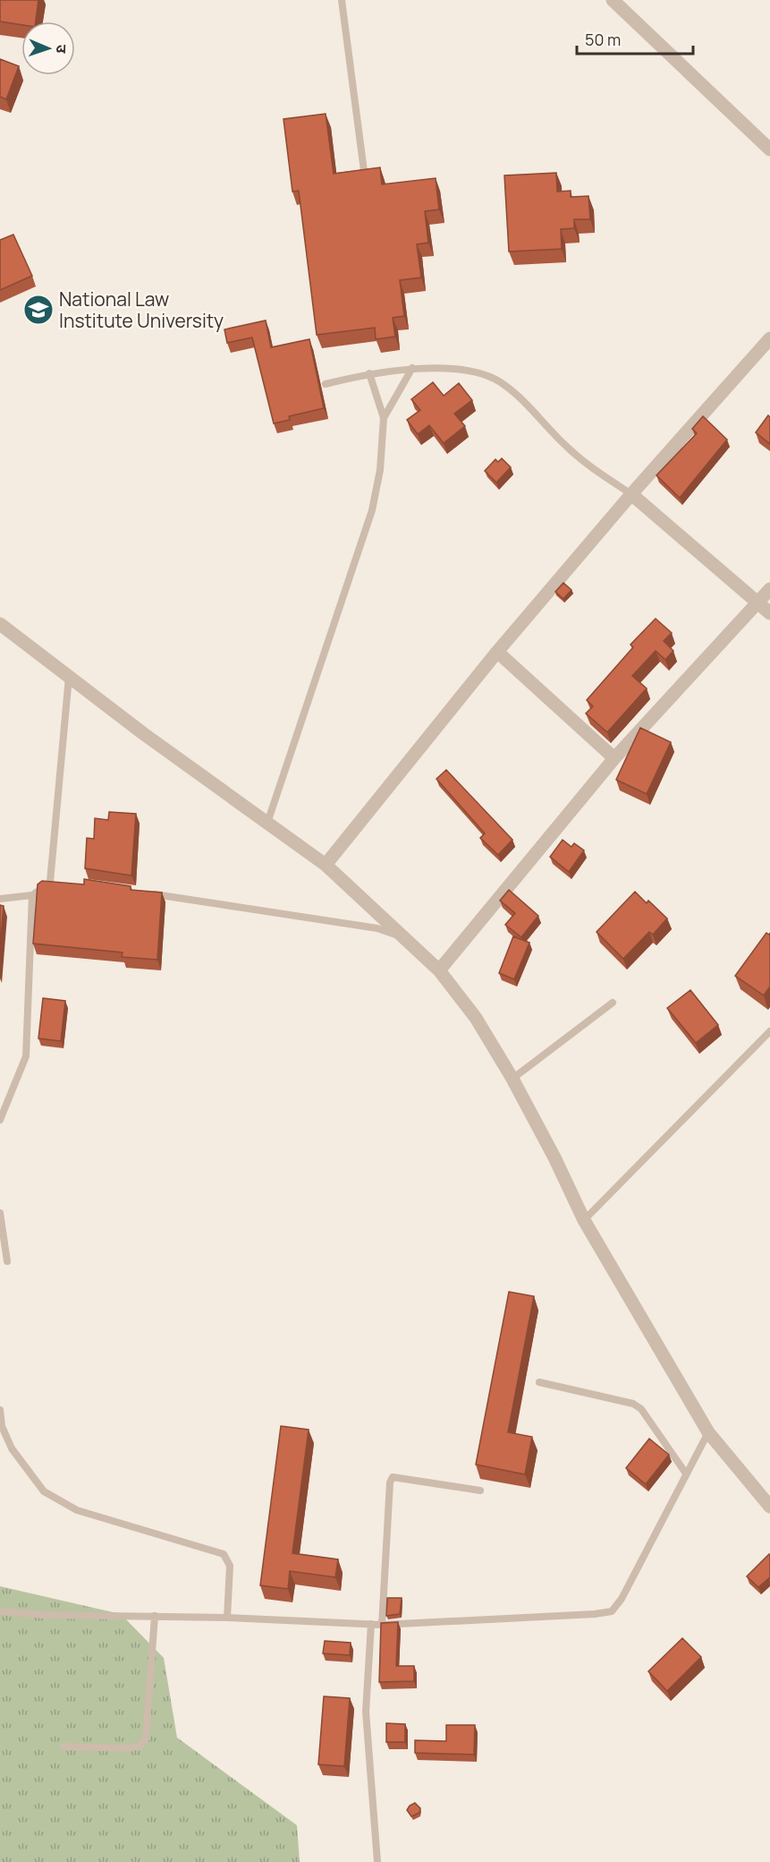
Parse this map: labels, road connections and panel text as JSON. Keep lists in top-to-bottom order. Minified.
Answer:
{"places":{"school or university":["National Law Institute University"]},"scale_bar":"50 m","north":"right"}
